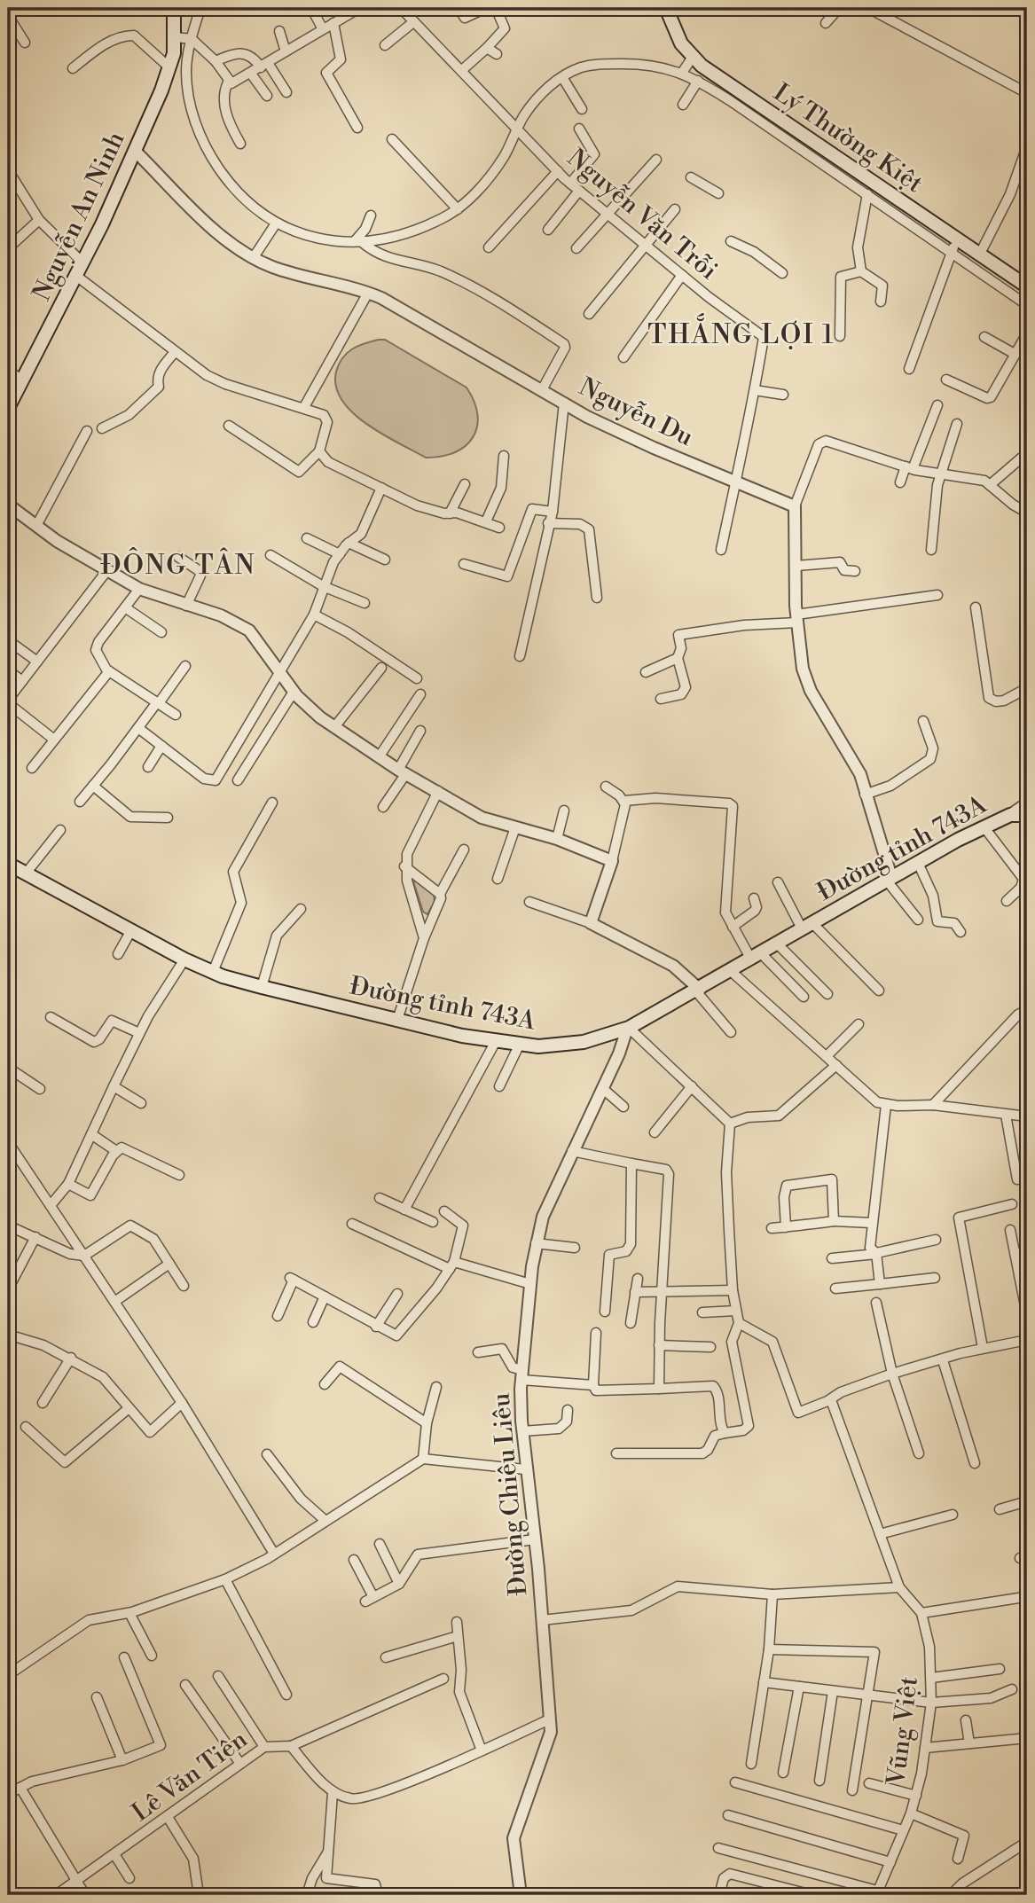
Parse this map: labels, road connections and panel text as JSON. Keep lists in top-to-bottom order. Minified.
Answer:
{"streets":{"main road":["Lý Thường Kiệt","Nguyễn An Ninh","Đường tỉnh 743A"],"street":["Nguyễn Văn Trỗi","Nguyễn Du","Đường Chiêu Liêu","Vũng Việt","Lê Văn Tiên"]},"crossings":[["Nguyễn Văn Trỗi","Nguyễn Du"],["Nguyễn An Ninh","Nguyễn Du"],["Đường tỉnh 743A","Đường Chiêu Liêu"]],"districts":["THẮNG LỢI 1","ĐÔNG TÂN"]}
